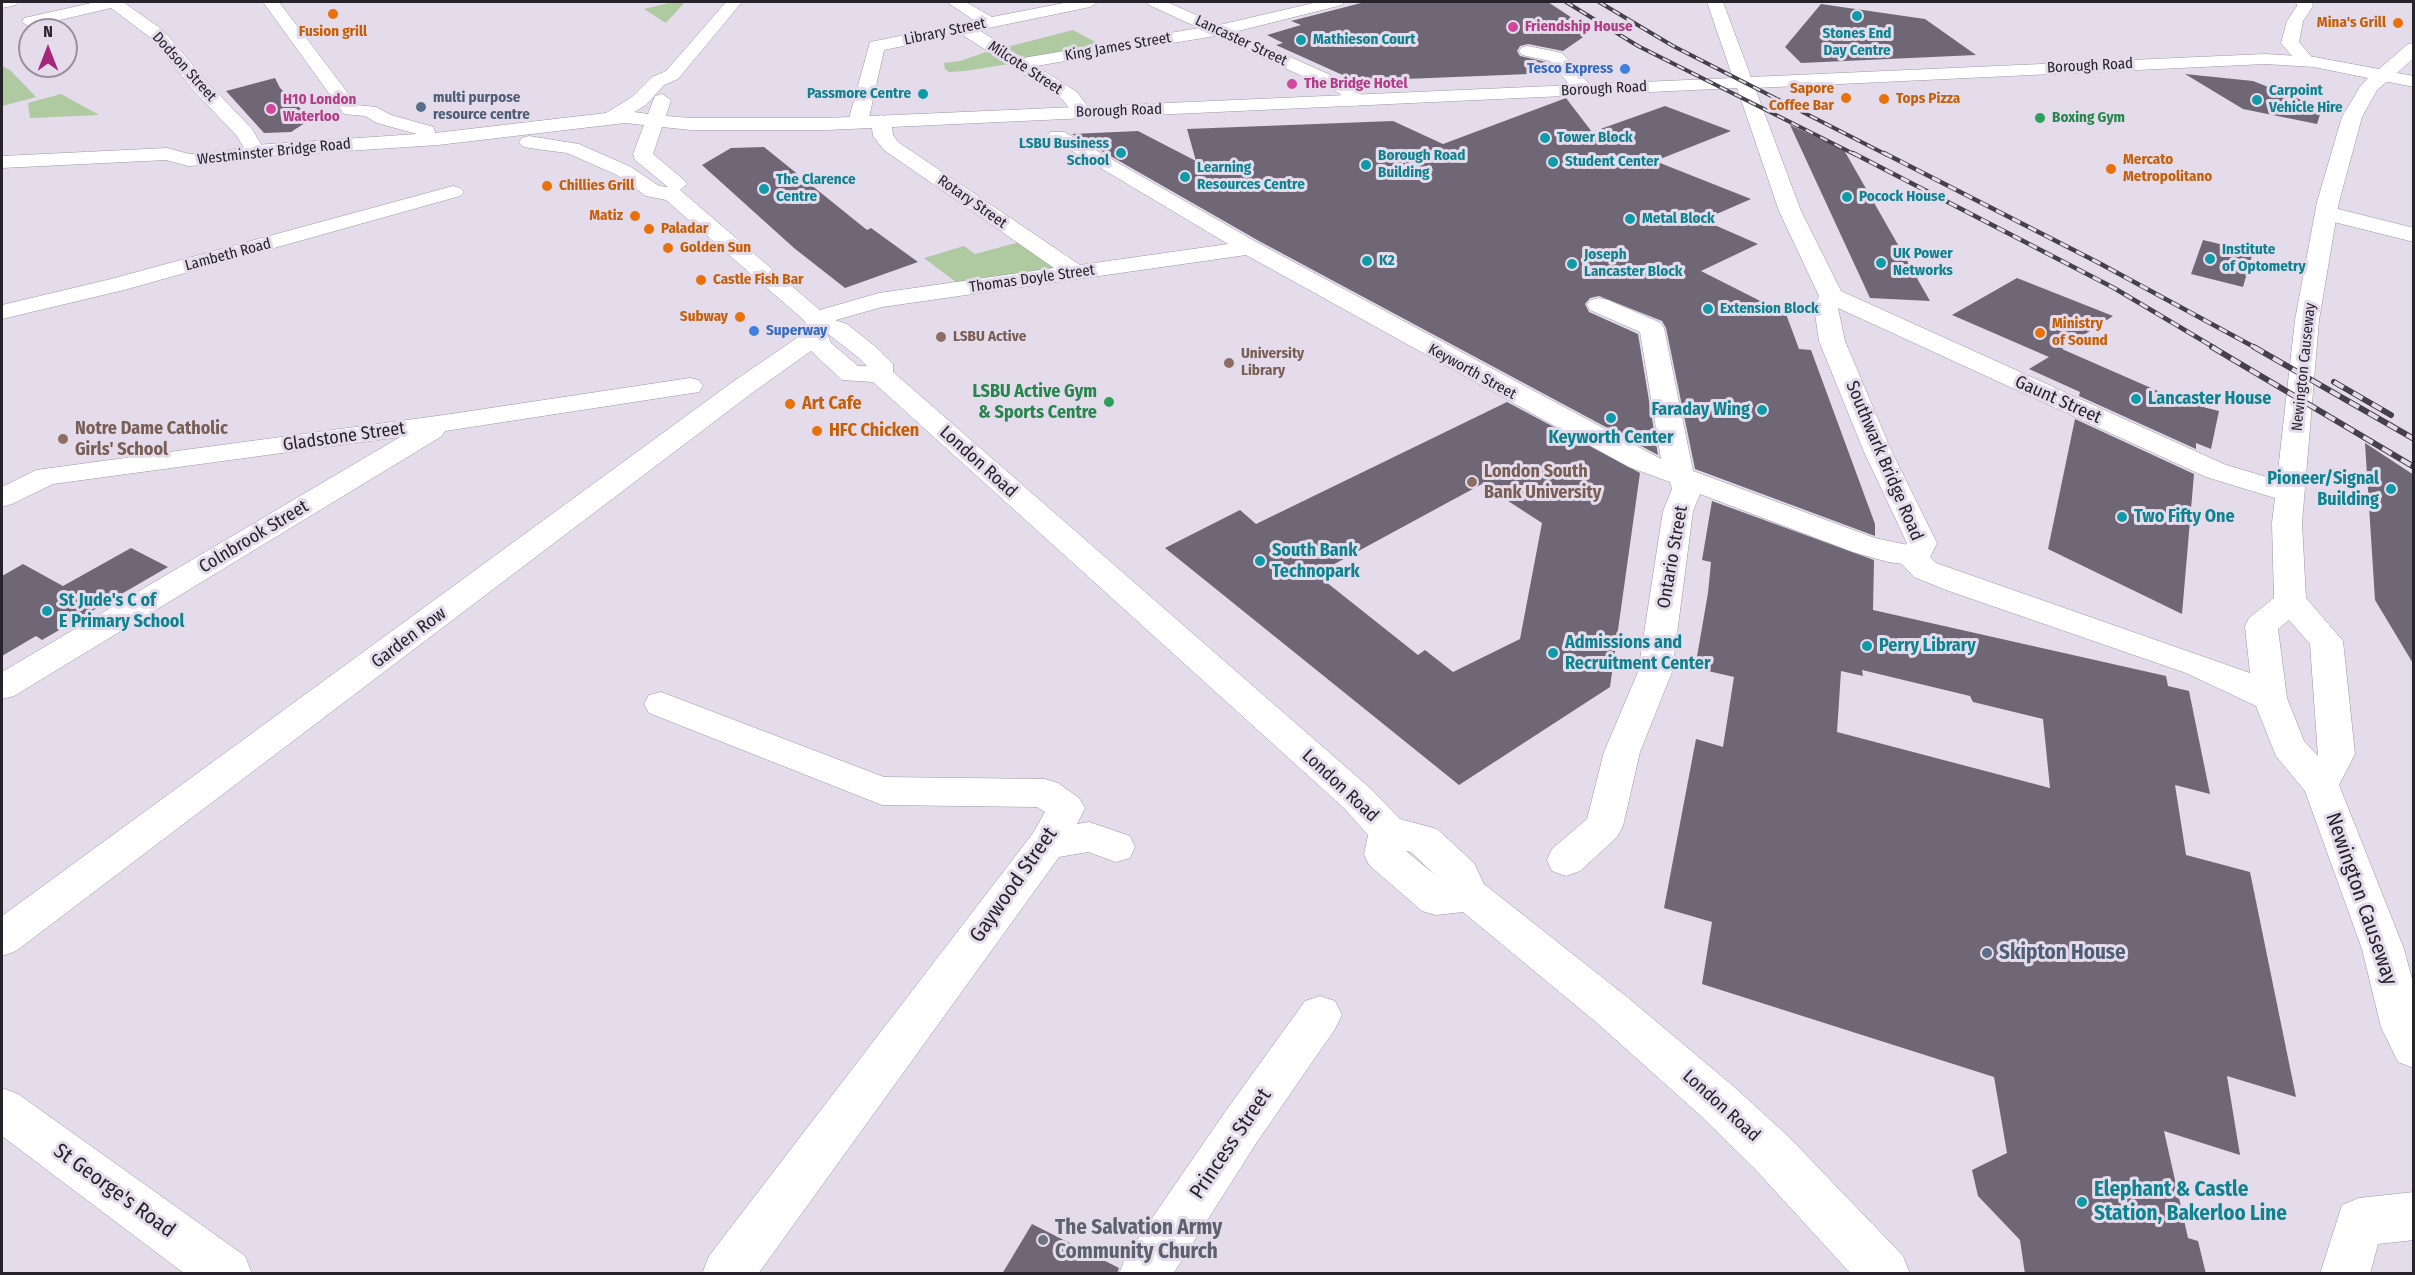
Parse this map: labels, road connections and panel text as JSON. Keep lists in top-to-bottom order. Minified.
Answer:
{"streets":{"main road":["Library Street","Lancaster Street","King James Street","Borough Road","Dodson Street","Milcote Street","Westminster Bridge Road","Rotary Street","Lambeth Road","Thomas Doyle Street","Newington Causeway","Keyworth Street","Gaunt Street","Gladstone Street","Southwark Bridge Road","London Road","Colnbrook Street","Ontario Street","Garden Row","Gaywood Street","Princess Street","St George's Road"]},"crossings":[["Library Street","Borough Road"],["Library Street","Milcote Street"],["Lancaster Street","King James Street"],["Lancaster Street","Borough Road"],["King James Street","Milcote Street"],["Borough Road","Milcote Street"],["Borough Road","Westminster Bridge Road"],["Borough Road","Rotary Street"],["Borough Road","Newington Causeway"],["Dodson Street","Westminster Bridge Road"],["Rotary Street","Thomas Doyle Street"],["Thomas Doyle Street","Keyworth Street"],["Thomas Doyle Street","London Road"],["Thomas Doyle Street","Garden Row"],["Newington Causeway","Gaunt Street"],["Newington Causeway","Southwark Bridge Road"],["Keyworth Street","Southwark Bridge Road"],["Keyworth Street","Ontario Street"],["Gaunt Street","Southwark Bridge Road"],["Gladstone Street","Colnbrook Street"],["London Road","Garden Row"]],"places":["Fusion grill","Stones End Day Centre","Mina's Grill","Friendship House","Mathieson Court","Tesco Express","The Bridge Hotel","Passmore Centre","Sapore Coffee Bar","Tops Pizza","Carpoint Vehicle Hire","multi purpose resource centre","H10 London Waterloo","Boxing Gym","Tower Block","LSBU Business School","Student Center","Borough Road Building","Mercato Metropolitano","Learning Resources Centre","Chillies Grill","The Clarence Centre","Pocock House","Matiz","Metal Block","Paladar","Golden Sun","Institute of Optometry","K2","UK Power Networks","Joseph Lancaster Block","Castle Fish Bar","Extension Block","Subway","Superway","Ministry of Sound","LSBU Active","University Library","Lancaster House","LSBU Active Gym & Sports Centre","Art Cafe","Faraday Wing","Keyworth Center","HFC Chicken","Notre Dame Catholic Girls' School","London South Bank University","Pioneer/Signal Building","Two Fifty One","South Bank Technopark","St Jude's C of E Primary School","Perry Library","Admissions and Recruitment Center","Skipton House","Elephant & Castle Station, Bakerloo Line","The Salvation Army Community Church"],"north":"top"}
